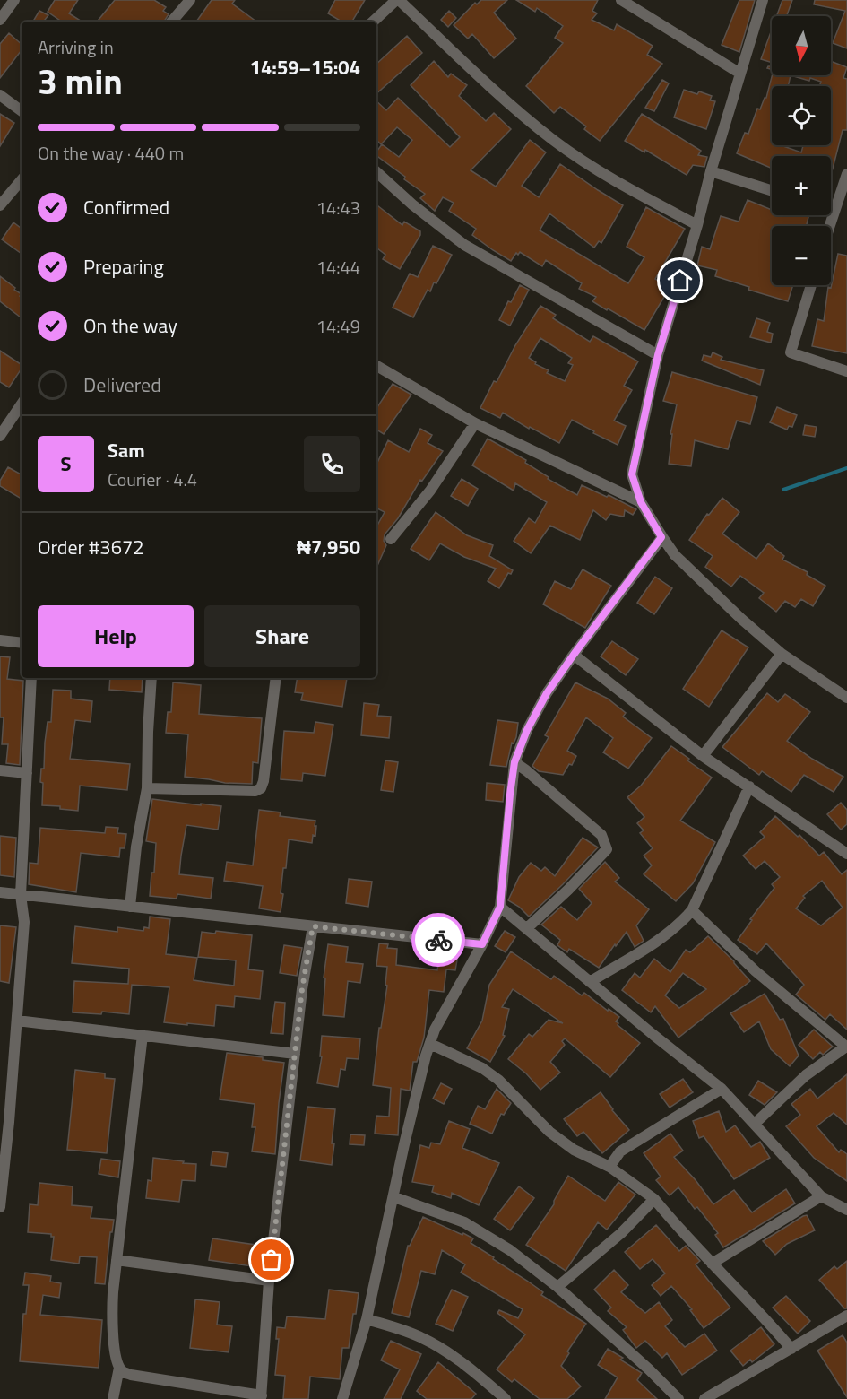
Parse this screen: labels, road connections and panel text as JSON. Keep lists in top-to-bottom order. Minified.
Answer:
{"north":"bottom","page":{"map_buttons":["+","−"],"heading":["3 min","Arriving in","14:59–15:04"],"panel":["Sam","Courier · 4.4","Order #3672","₦7,950"],"bar":"On the way · 440 m","list":[["Confirmed","14:43"],["Preparing","14:44"],["On the way","14:49"],"Delivered"],"round":"S","buttons":["Help","Share"]}}
